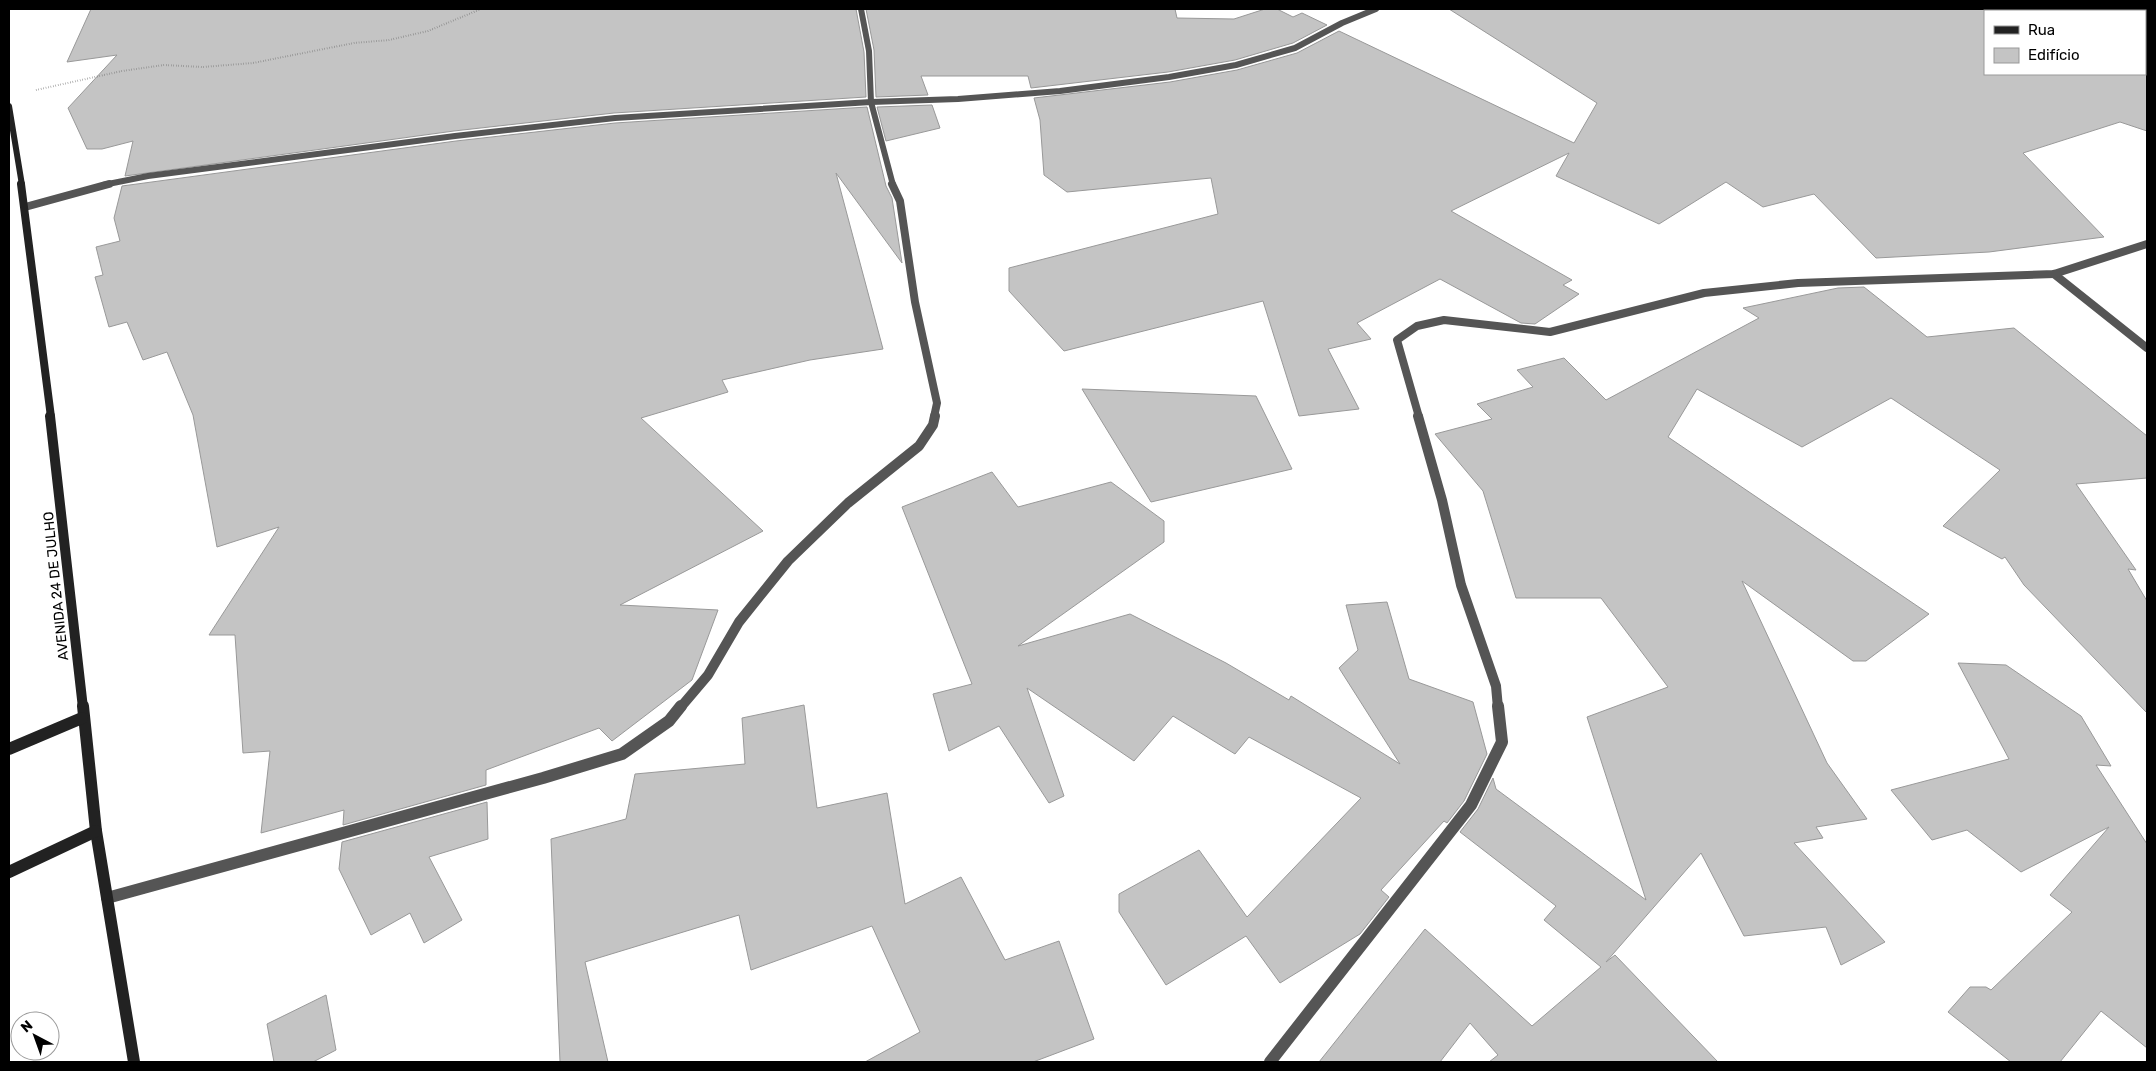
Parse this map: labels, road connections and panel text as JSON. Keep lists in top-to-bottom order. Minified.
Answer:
{"streets":{"street":["AVENIDA 24 DE JULHO"]},"legend":["Rua","Edifício"],"north":"top left"}
